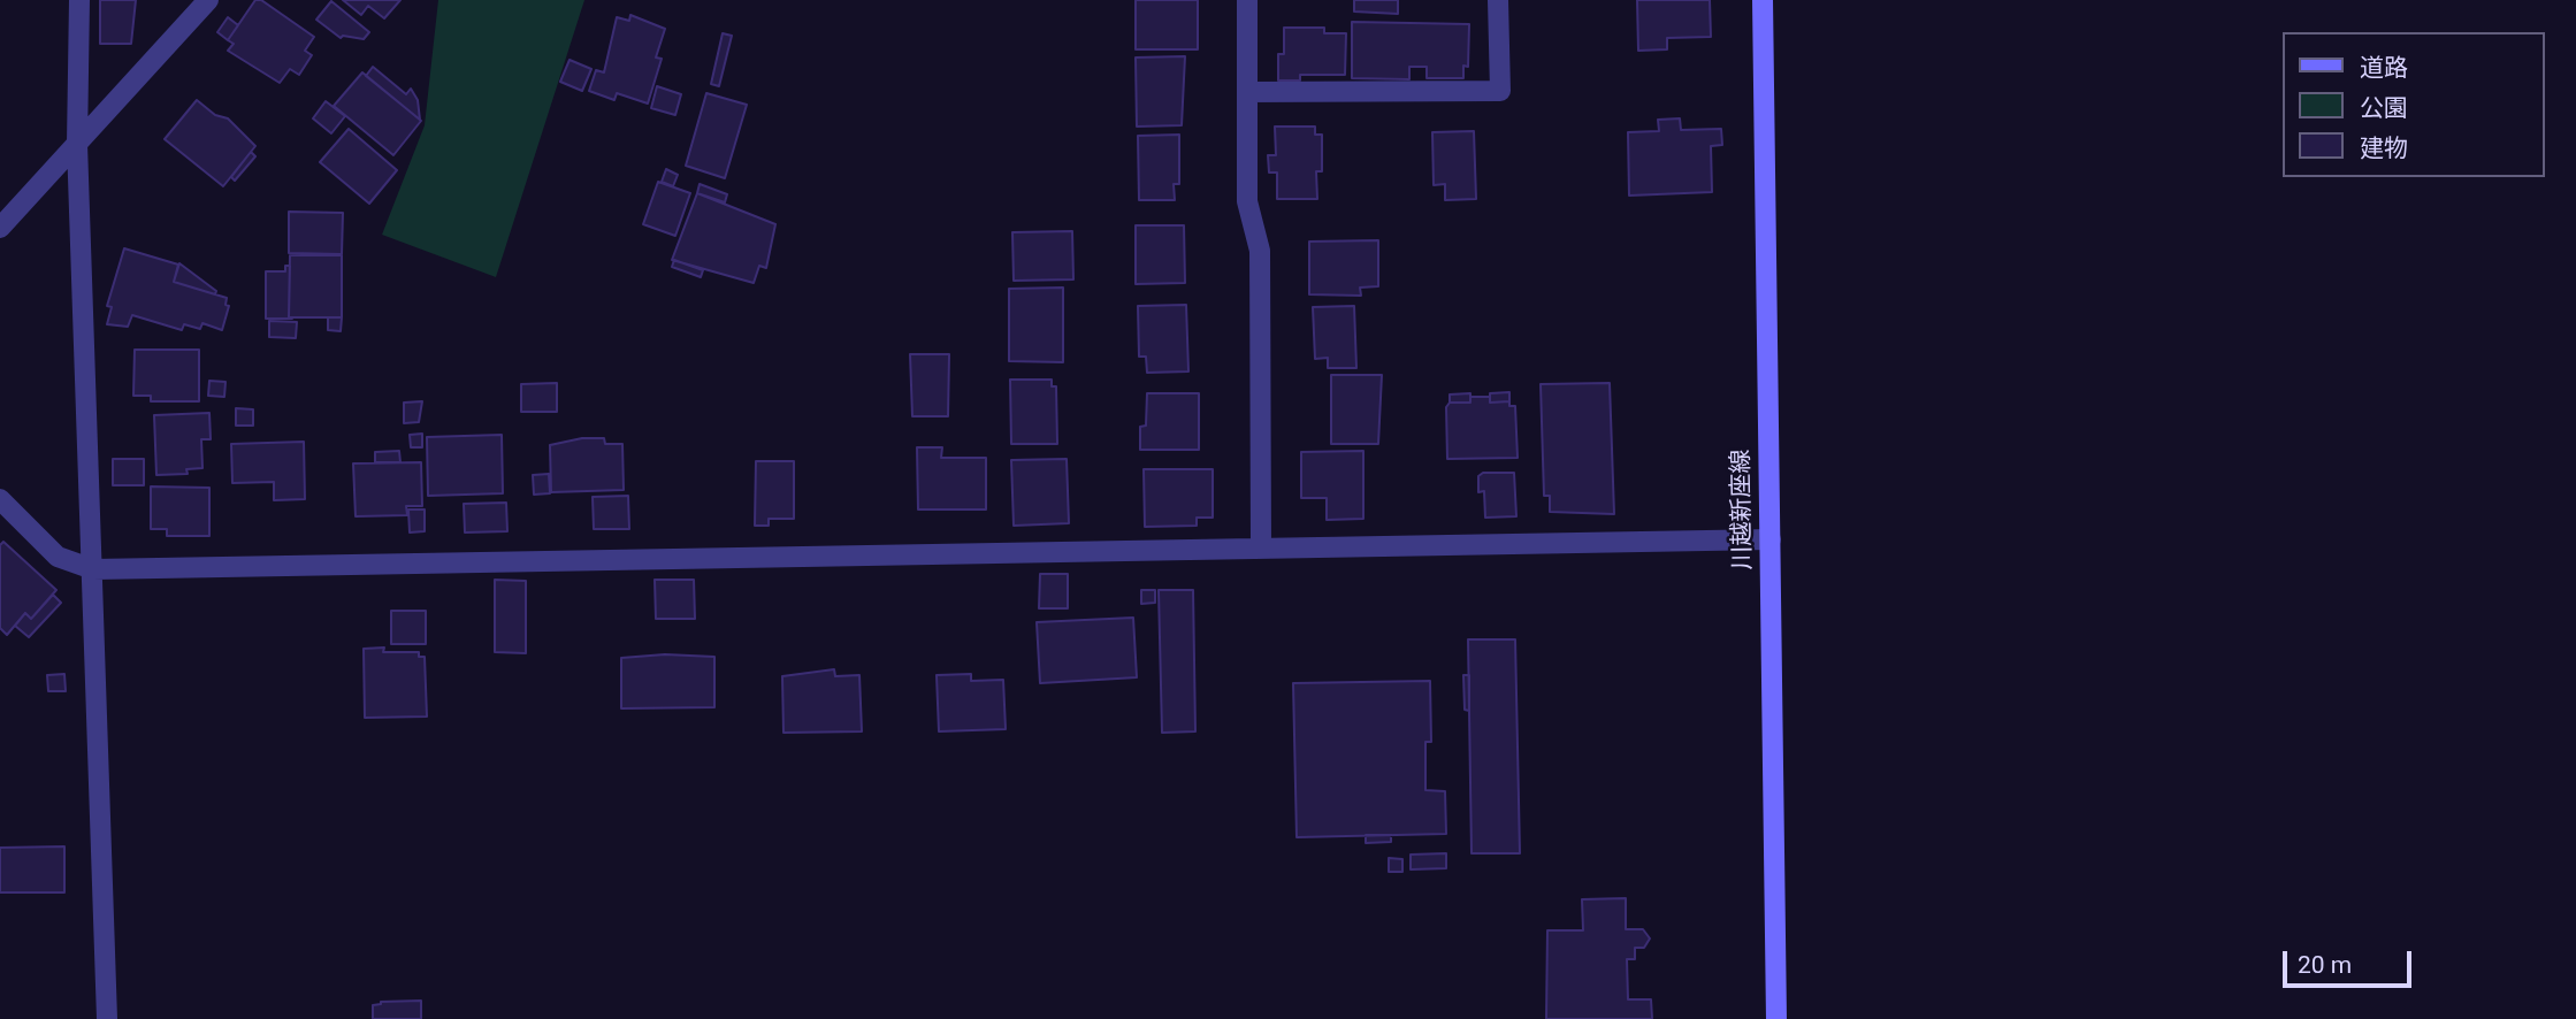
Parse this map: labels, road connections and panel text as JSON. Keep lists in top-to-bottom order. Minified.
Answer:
{"streets":{"main road":["川越新座線"]},"legend":["道路","公園","建物"],"scale_bar":"20 m"}
